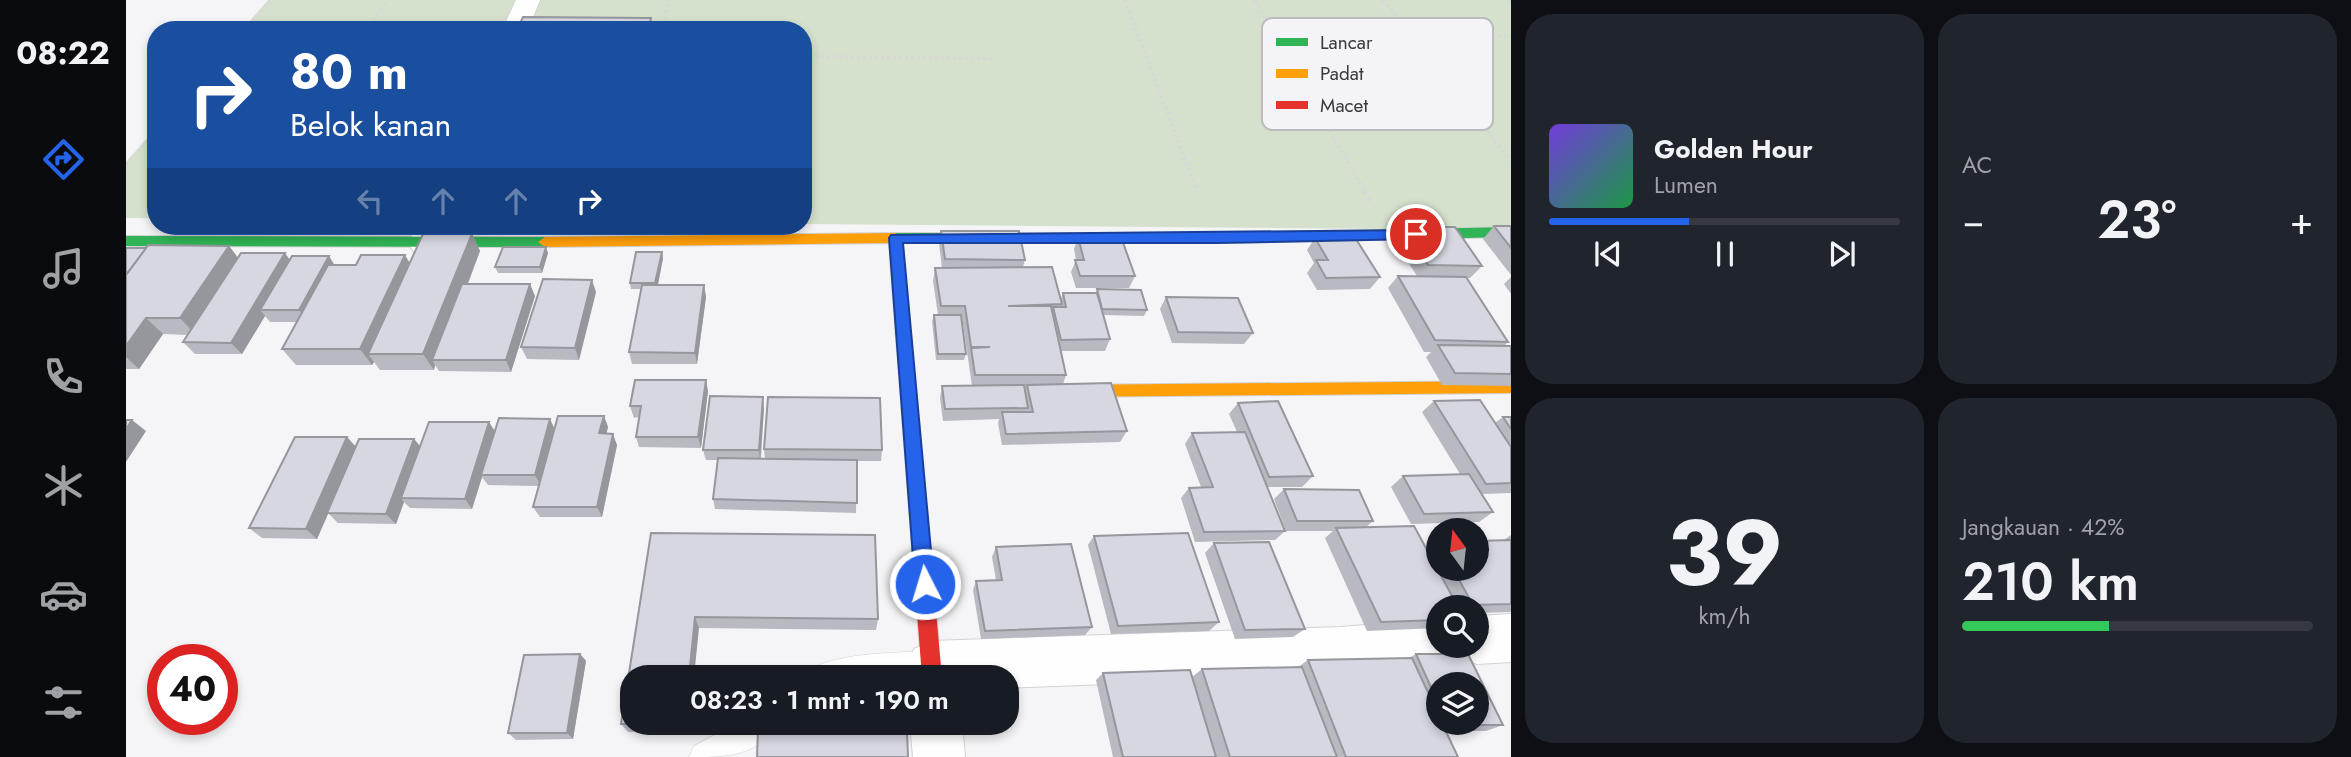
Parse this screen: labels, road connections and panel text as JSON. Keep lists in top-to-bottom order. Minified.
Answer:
{"legend":["Lancar","Padat","Macet"],"north":"top","page":{"tabs":"08:22","tile":["AC",["39","km/h"],["Jangkauan · 42%","210 km"]],"turn":["80 m","Belok kanan"],"song":["Golden Hour","Lumen"],"heat":["−","23°","+"],"limit":"40","trip":"08:23 · 1 mnt · 190 m"}}
